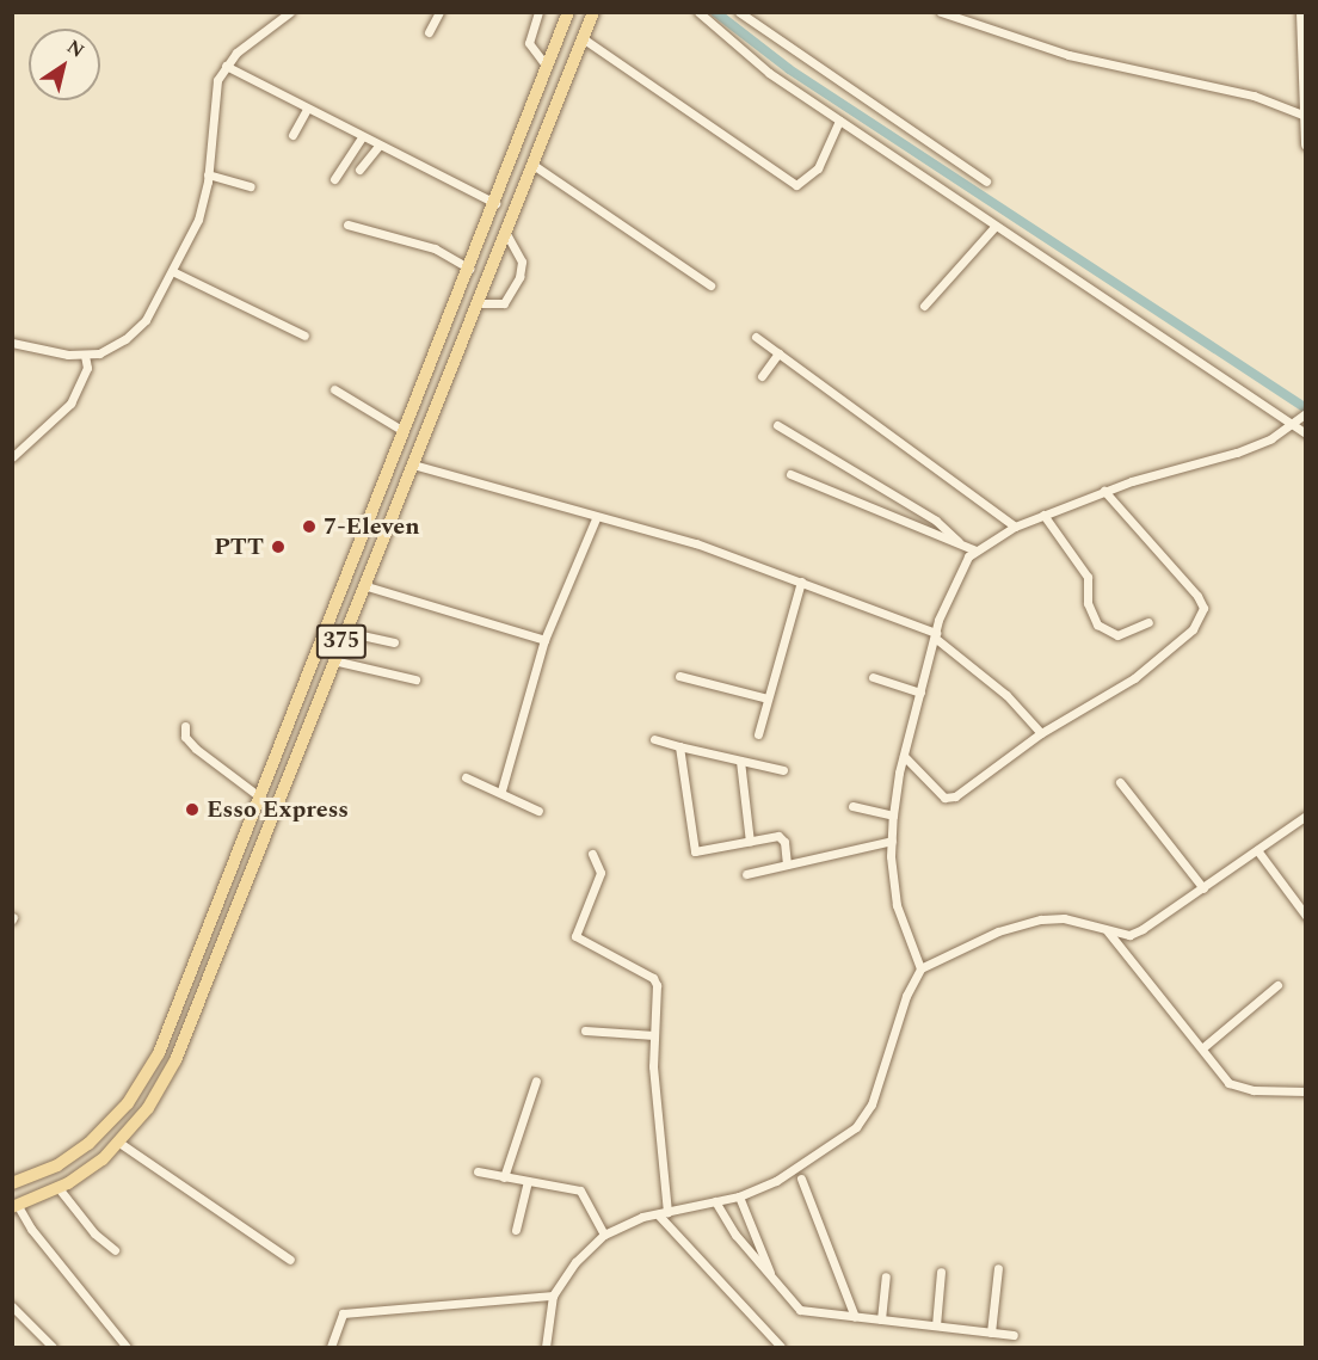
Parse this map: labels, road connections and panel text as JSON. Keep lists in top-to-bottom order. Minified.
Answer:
{"streets":{"main road":["375"]},"places":["7-Eleven","PTT","Esso Express"],"north":"top right"}
